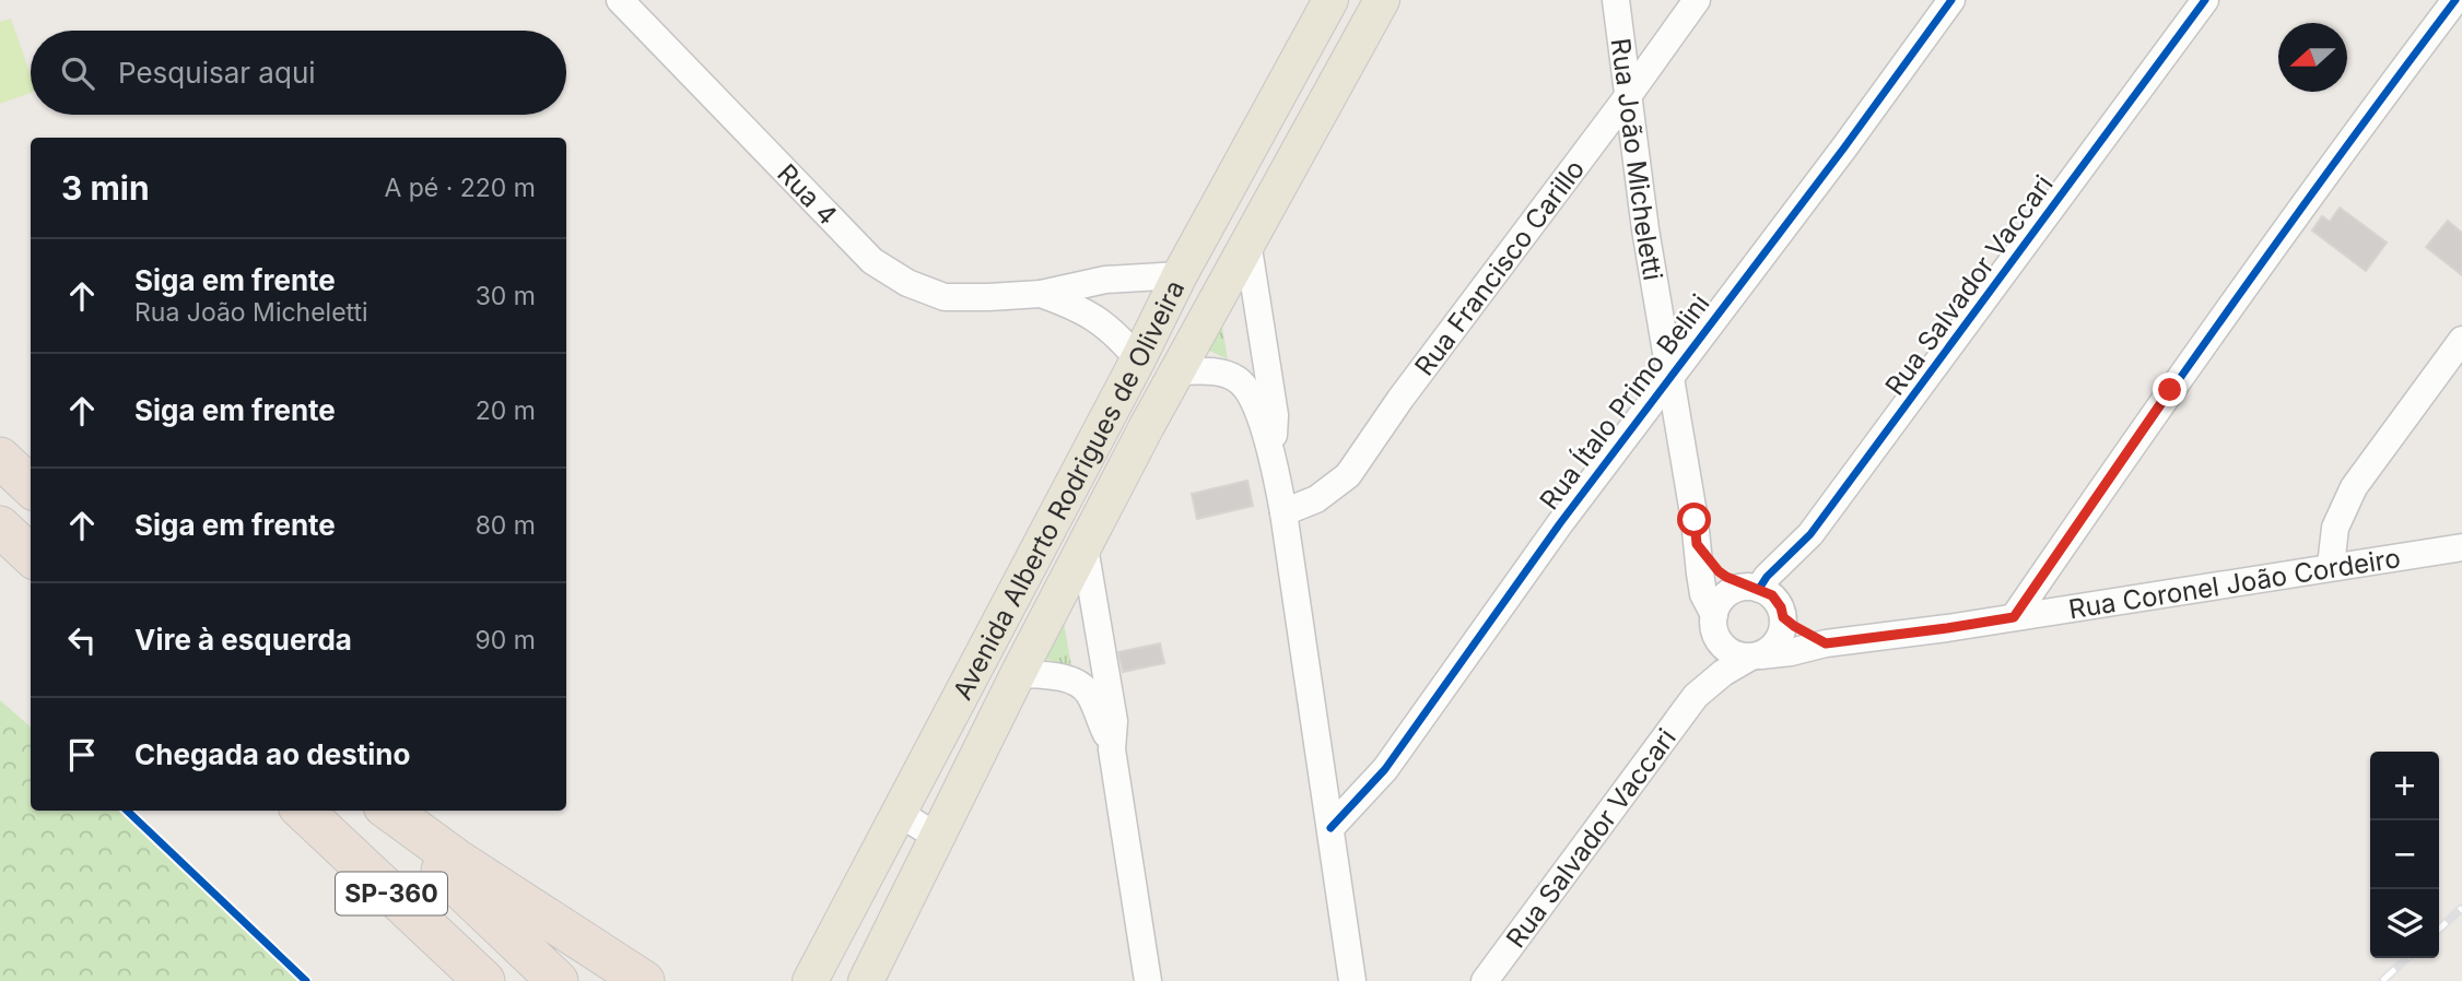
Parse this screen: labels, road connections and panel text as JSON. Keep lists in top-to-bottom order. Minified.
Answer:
{"streets":{"highway":["SP-360"],"main road":["Avenida Alberto Rodrigues de Oliveira"],"street":["Rua João Micheletti","Rua 4","Rua Francisco Carillo","Rua Salvador Vaccari","Rua Ítalo Primo Belini","Rua Coronel João Cordeiro"]},"crossings":[["Rua João Micheletti","Rua Francisco Carillo"],["Rua João Micheletti","Rua Salvador Vaccari"],["Rua João Micheletti","Rua Ítalo Primo Belini"],["Rua João Micheletti","Rua Coronel João Cordeiro"],["Rua 4","Avenida Alberto Rodrigues de Oliveira"],["Rua Salvador Vaccari","Rua Coronel João Cordeiro"]],"north":"left","page":{"search":"Pesquisar aqui","heading":["3 min","A pé · 220 m"],"list":[["Siga em frente","Rua João Micheletti","30 m"],["Siga em frente","20 m"],["Siga em frente","80 m"],["Vire à esquerda","90 m"],"Chegada ao destino"],"map_buttons":["+","−"]}}
